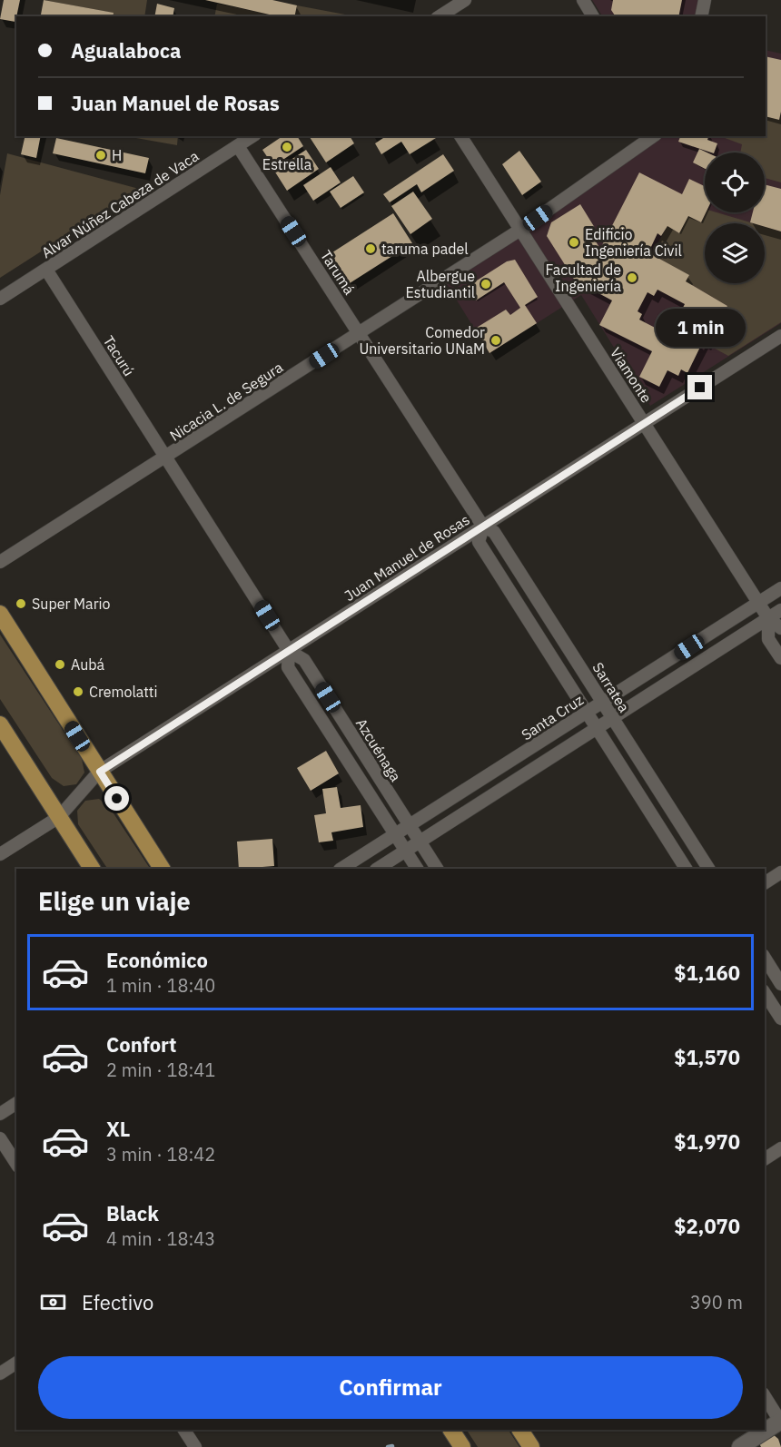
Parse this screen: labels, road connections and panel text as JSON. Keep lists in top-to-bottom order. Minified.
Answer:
{"streets":{"street":["Alvar Núñez Cabeza de Vaca","Tarumá","Tacurú","Viamonte","Nicacia L. de Segura","Juan Manuel de Rosas","Sarratea","Santa Cruz","Azcuénaga"]},"crossings":[["Alvar Núñez Cabeza de Vaca","Tarumá"],["Alvar Núñez Cabeza de Vaca","Tacurú"],["Tarumá","Nicacia L. de Segura"],["Tarumá","Sarratea"],["Tacurú","Nicacia L. de Segura"],["Tacurú","Azcuénaga"],["Viamonte","Nicacia L. de Segura"],["Viamonte","Juan Manuel de Rosas"],["Viamonte","Santa Cruz"],["Nicacia L. de Segura","Sarratea"],["Nicacia L. de Segura","Azcuénaga"],["Juan Manuel de Rosas","Sarratea"],["Juan Manuel de Rosas","Azcuénaga"],["Sarratea","Santa Cruz"],["Santa Cruz","Azcuénaga"]],"places":["Estrella","H","Edificio Ingeniería Civil","taruma padel","Facultad de Ingeniería","Albergue Estudiantil","Comedor Universitario UNaM","Super Mario","Aubá","Cremolatti"],"page":{"banner":["Agualaboca","Juan Manuel de Rosas"],"bubble":"1 min","heading":"Elige un viaje","list":[{"name":"Económico","note":"1 min · 18:40","value":"$1,160"},{"name":"Confort","note":"2 min · 18:41","value":"$1,570"},{"name":"XL","note":"3 min · 18:42","value":"$1,970"},{"name":"Black","note":"4 min · 18:43","value":"$2,070"}],"pay":["Efectivo","390 m"],"buttons":"Confirmar"}}
